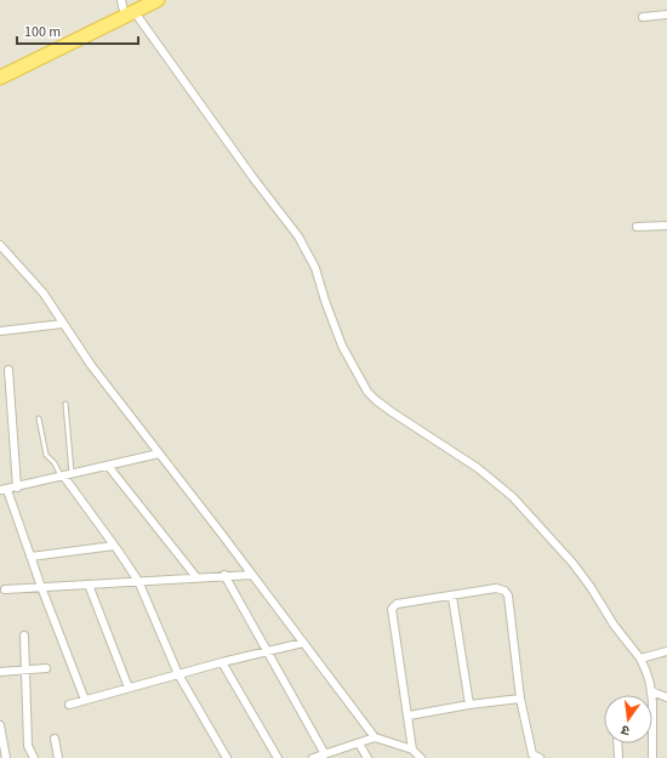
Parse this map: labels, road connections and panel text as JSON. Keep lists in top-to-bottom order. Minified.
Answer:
{"scale_bar":"100 m","north":"bottom"}
